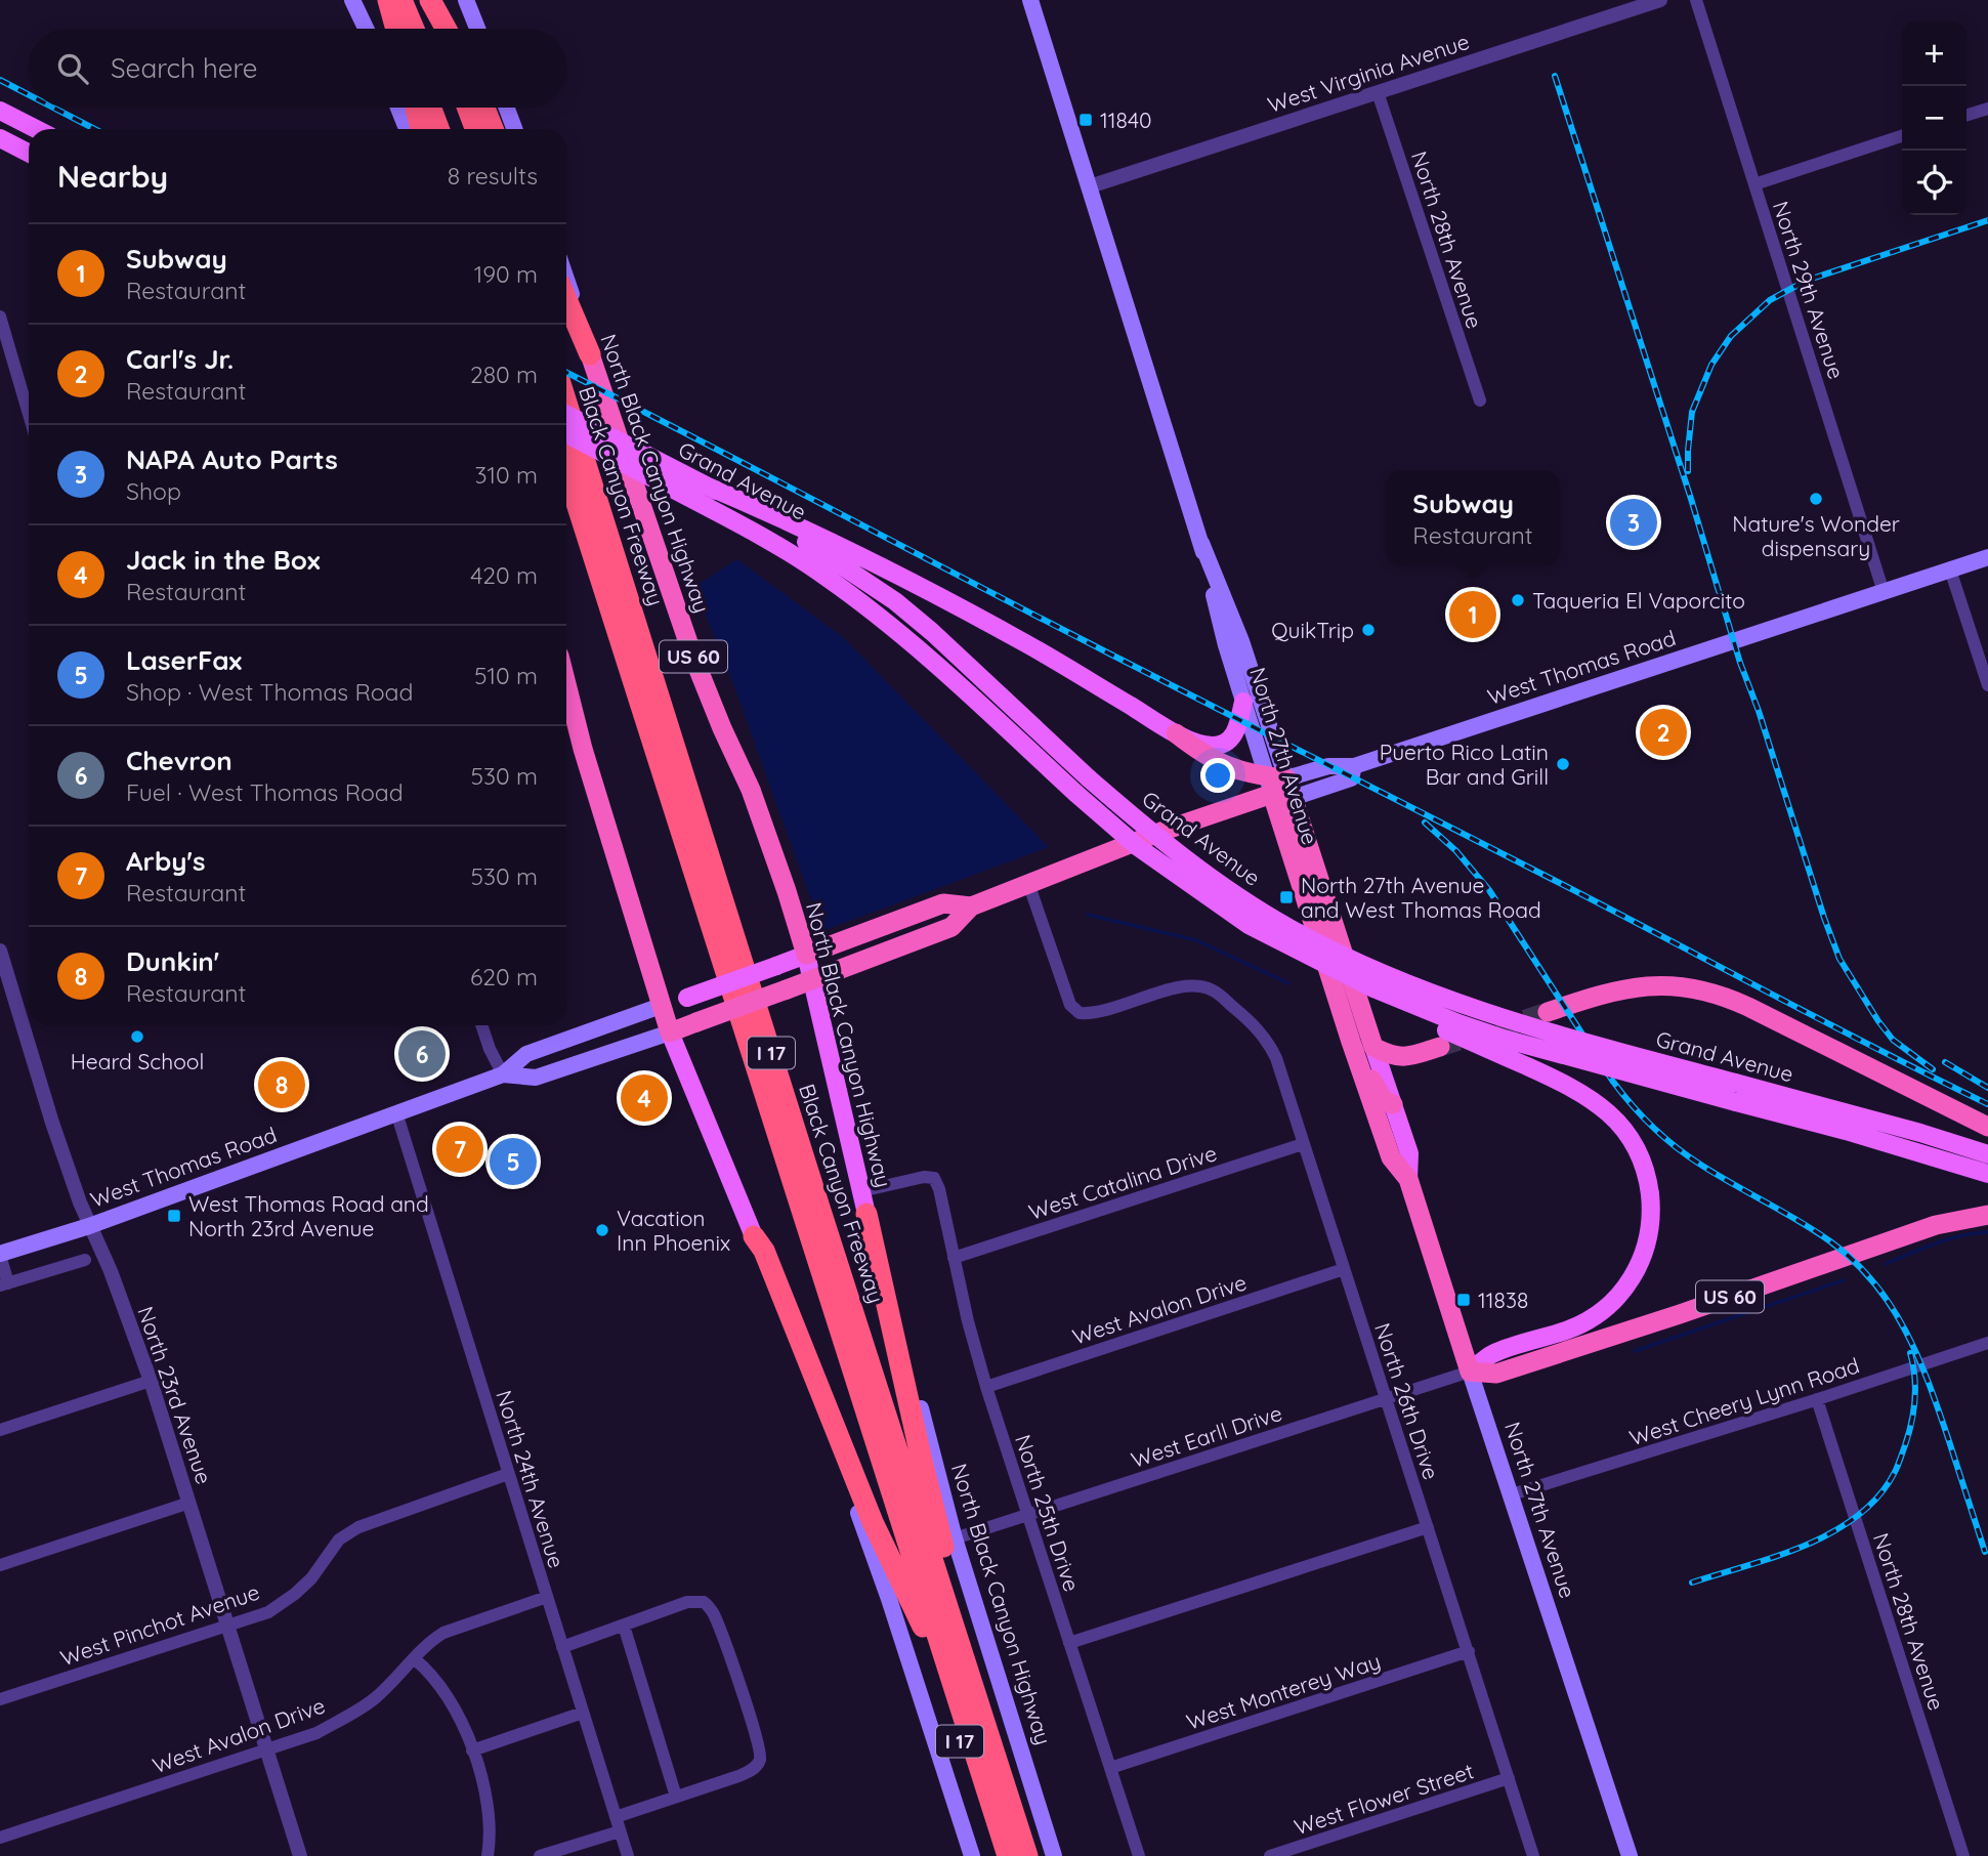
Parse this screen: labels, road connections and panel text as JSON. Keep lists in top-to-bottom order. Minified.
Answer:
{"streets":{"highway":["North Black Canyon Highway","Black Canyon Freeway","US 60","West Thomas Road","North 27th Avenue","I 17"],"main road":["Grand Avenue"],"street":["West Virginia Avenue","North 28th Avenue","North 29th Avenue","West Catalina Drive","West Avalon Drive","North 23rd Avenue","North 26th Drive","West Cheery Lynn Road","West Earll Drive","North 24th Avenue","North 25th Drive","West Pinchot Avenue","West Monterey Way","West Flower Street"]},"crossings":[["West Virginia Avenue","North 28th Avenue"],["West Virginia Avenue","North 27th Avenue"],["North 28th Avenue","West Cheery Lynn Road"],["North 29th Avenue","West Thomas Road"],["North Black Canyon Highway","West Thomas Road"],["North Black Canyon Highway","West Earll Drive"],["North Black Canyon Highway","North 25th Drive"],["US 60","North 27th Avenue"],["US 60","West Earll Drive"],["West Thomas Road","North 27th Avenue"],["West Thomas Road","North 23rd Avenue"],["West Thomas Road","North 26th Drive"],["West Thomas Road","North 24th Avenue"],["North 27th Avenue","West Cheery Lynn Road"],["North 27th Avenue","West Earll Drive"],["West Catalina Drive","North 26th Drive"],["West Catalina Drive","North 25th Drive"],["West Avalon Drive","North 23rd Avenue"],["West Avalon Drive","North 26th Drive"],["West Avalon Drive","North 24th Avenue"],["West Avalon Drive","North 25th Drive"],["North 23rd Avenue","West Pinchot Avenue"],["North 26th Drive","West Earll Drive"],["North 26th Drive","West Monterey Way"],["North 26th Drive","West Flower Street"],["West Earll Drive","North 25th Drive"],["North 24th Avenue","West Pinchot Avenue"],["North 25th Drive","West Monterey Way"]],"places":{"transit":["11840","North 27th Avenue and West Thomas Road","West Thomas Road and North 23rd Avenue","11838"],"other":["Nature's Wonder dispensary","Taqueria El Vaporcito","QuikTrip","Puerto Rico Latin Bar and Grill","Heard School","Vacation Inn Phoenix"]},"page":{"map_buttons":["+","−"],"search":"Search here","heading":["Nearby","8 results"],"list":[{"mark":"1","name":"Subway","note":"Restaurant","value":"190 m"},{"mark":"2","name":"Carl's Jr.","note":"Restaurant","value":"280 m"},{"mark":"3","name":"NAPA Auto Parts","note":"Shop","value":"310 m"},{"mark":"4","name":"Jack in the Box","note":"Restaurant","value":"420 m"},{"mark":"5","name":"LaserFax","note":"Shop · West Thomas Road","value":"510 m"},{"mark":"6","name":"Chevron","note":"Fuel · West Thomas Road","value":"530 m"},{"mark":"7","name":"Arby's","note":"Restaurant","value":"530 m"},{"mark":"8","name":"Dunkin'","note":"Restaurant","value":"620 m"}],"popup":["Subway","Restaurant"],"pins":["3","1","2","6","8","4","7","5"]}}
